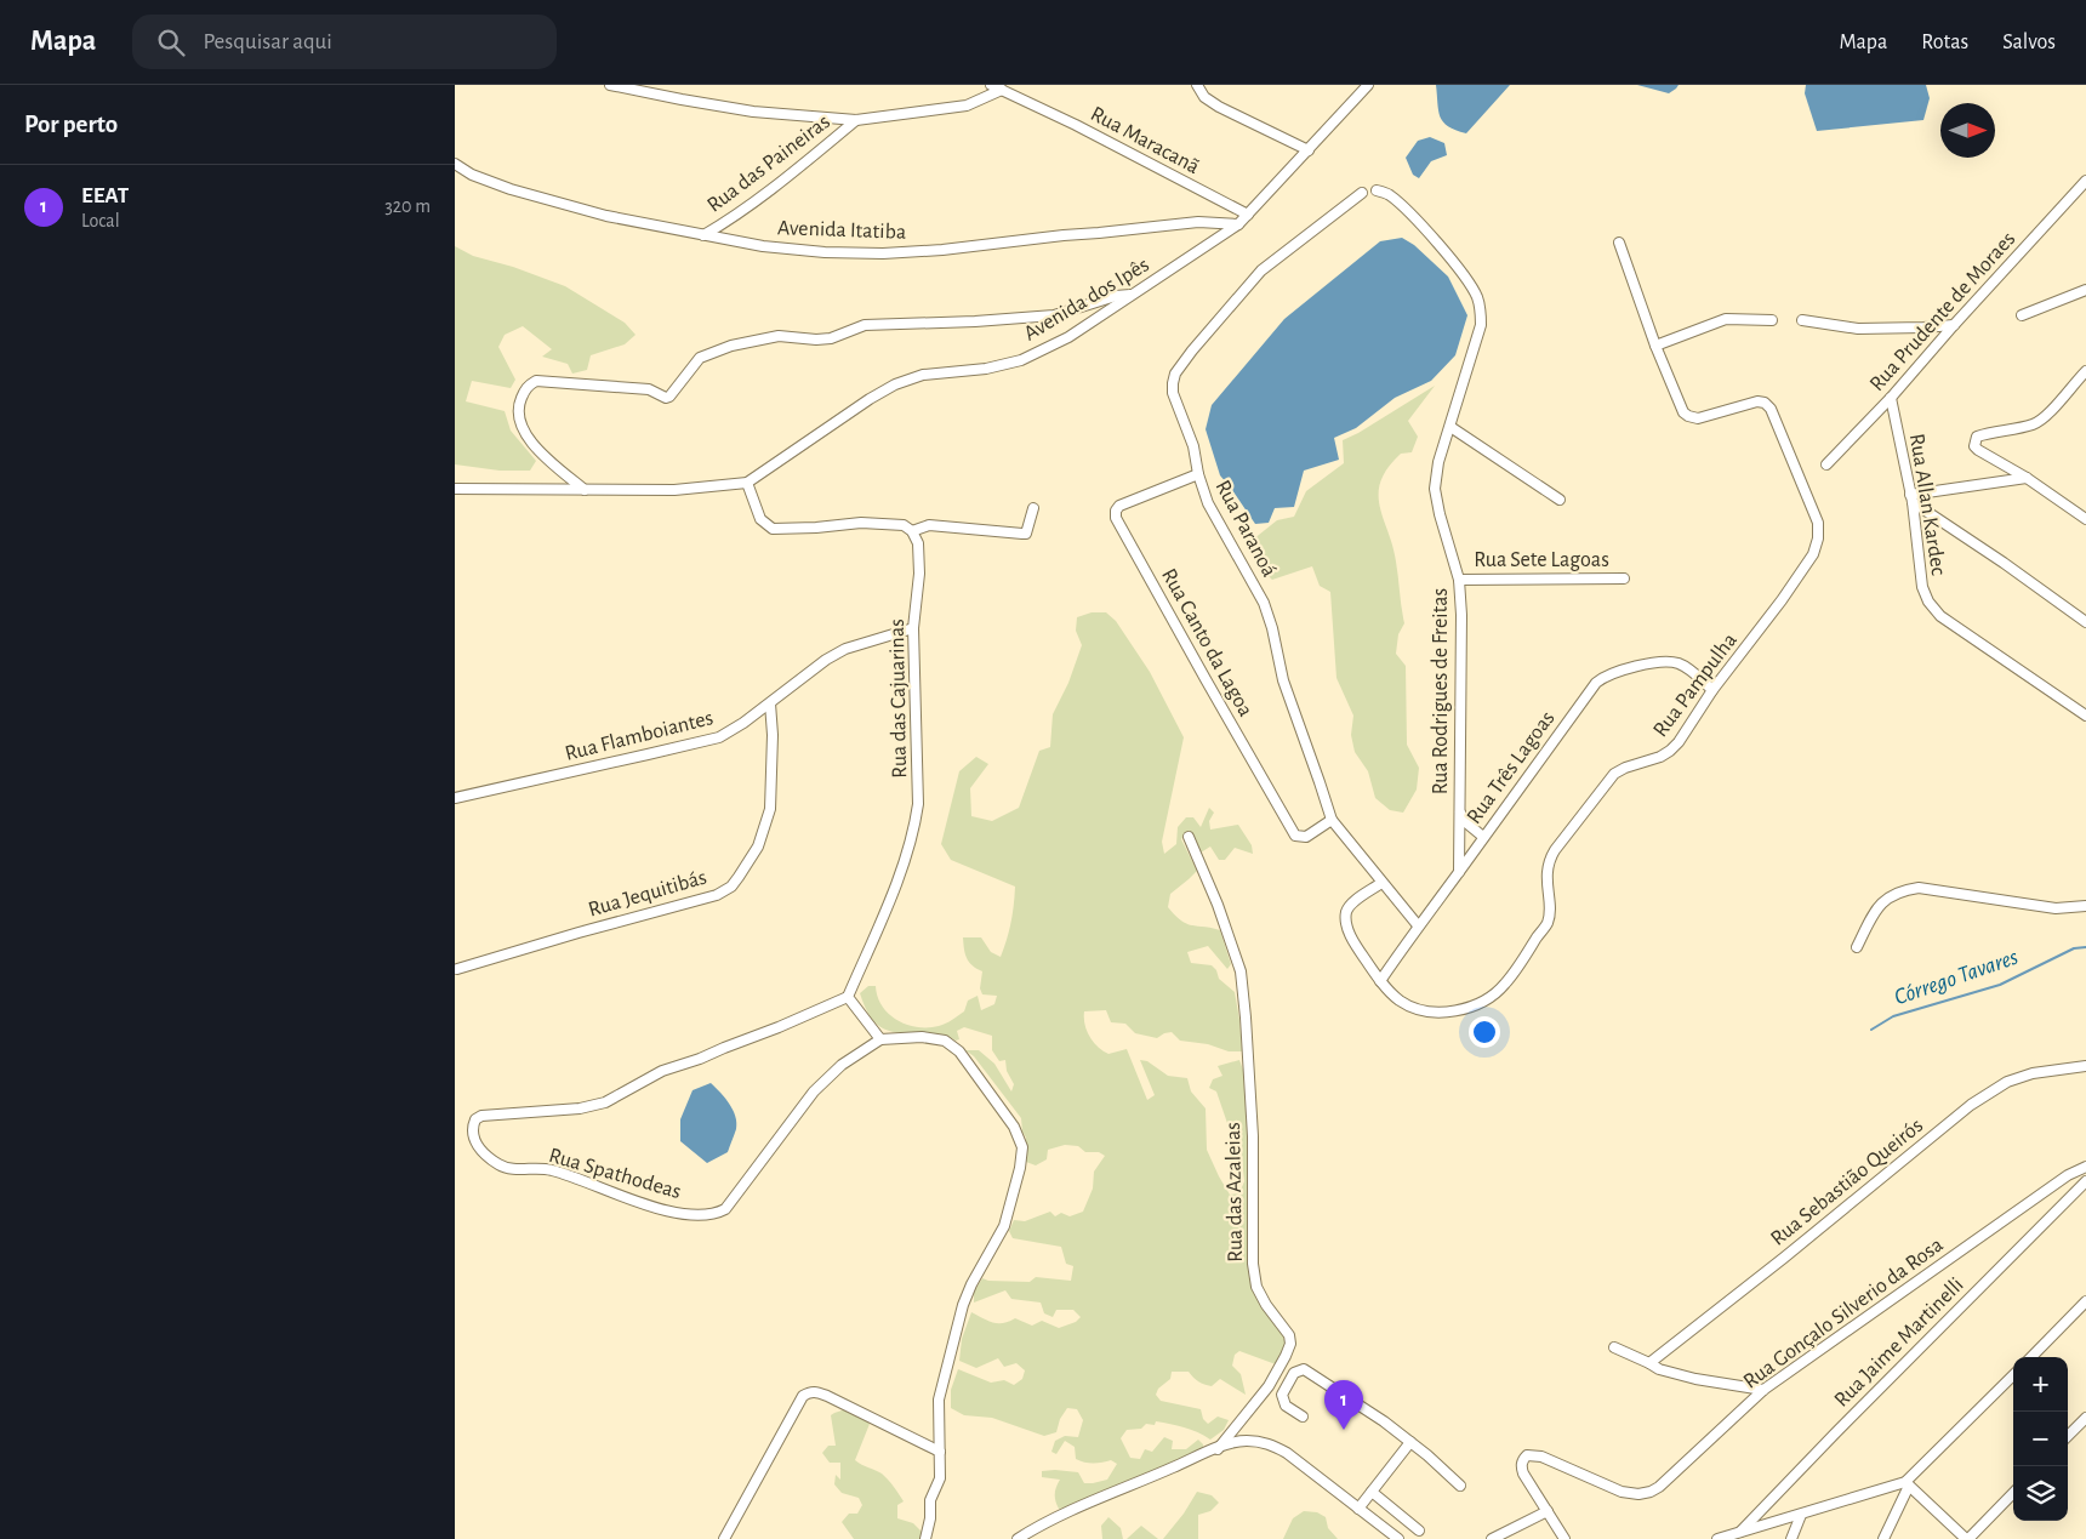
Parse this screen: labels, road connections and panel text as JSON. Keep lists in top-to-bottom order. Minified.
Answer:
{"streets":{"street":["Rua Maracanã","Rua das Paineiras","Avenida Itatiba","Avenida dos Ipês","Rua Prudente de Moraes","Rua Allan Kardec","Rua Paranoá","Rua Sete Lagoas","Rua Canto da Lagoa","Rua Pampulha","Rua Rodrigues de Freitas","Rua das Cajuarinas","Rua Flamboiantes","Rua Três Lagoas","Rua Jequitibás","Rua Spathodeas","Rua Sebastião Queirós","Rua das Azaleias","Rua Gonçalo Silverio da Rosa","Rua Jaime Martinelli"]},"crossings":[["Rua Maracanã","Avenida dos Ipês"],["Rua das Paineiras","Avenida Itatiba"],["Avenida Itatiba","Avenida dos Ipês"],["Rua Prudente de Moraes","Rua Allan Kardec"],["Rua Paranoá","Rua Canto da Lagoa"],["Rua Paranoá","Rua Pampulha"],["Rua Paranoá","Rua Três Lagoas"],["Rua Sete Lagoas","Rua Rodrigues de Freitas"],["Rua Pampulha","Rua Três Lagoas"],["Rua Rodrigues de Freitas","Rua Três Lagoas"],["Rua das Cajuarinas","Rua Flamboiantes"],["Rua das Cajuarinas","Rua Spathodeas"],["Rua Flamboiantes","Rua Jequitibás"]],"water":["Córrego Tavares"],"north":"right","page":{"header":"Mapa","search":"Pesquisar aqui","nav":["Mapa","Rotas","Salvos"],"heading":"Por perto","list":[{"mark":"1","name":"EEAT","note":"Local","value":"320 m"}],"map_buttons":["+","−"],"pins":"1"}}
